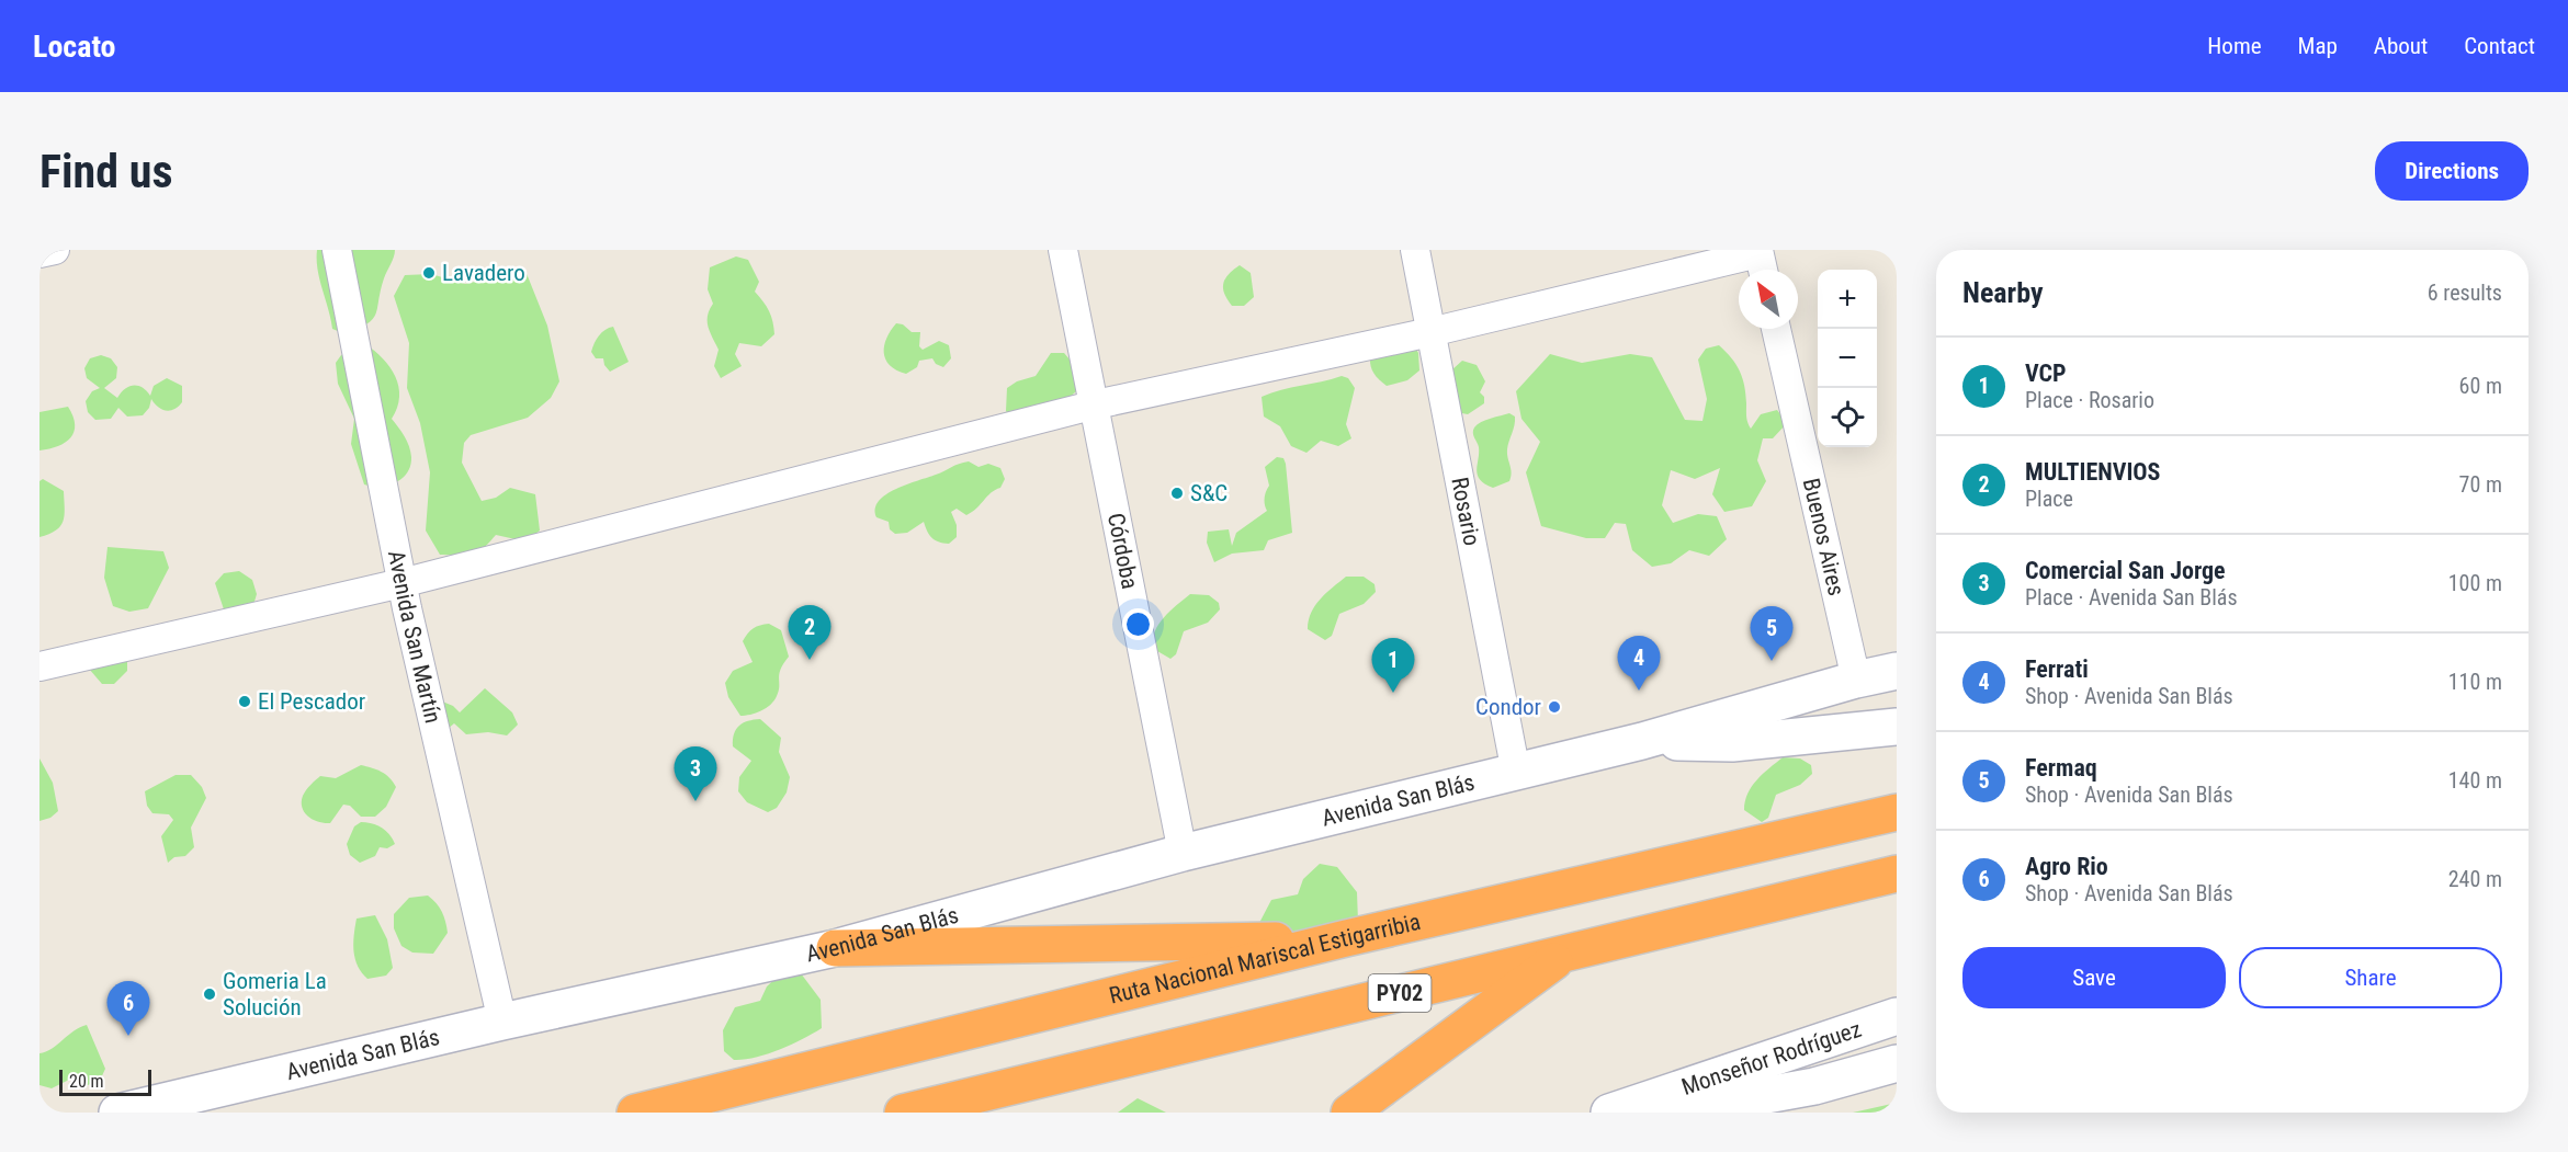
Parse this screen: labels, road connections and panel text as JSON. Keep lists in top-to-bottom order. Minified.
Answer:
{"streets":{"highway":["Ruta Nacional Mariscal Estigarribia","PY02"],"street":["Rosario","Buenos Aires","Córdoba","Avenida San Martín","Avenida San Blás","Monseñor Rodríguez"]},"crossings":[["Rosario","Avenida San Blás"],["Buenos Aires","Avenida San Blás"],["Córdoba","Avenida San Blás"],["Avenida San Martín","Avenida San Blás"]],"places":["Lavadero","S&C","El Pescador","Condor","Gomeria La Solución"],"scale_bar":"20 m","north":"top left","page":{"header":"Locato","nav":["Home","Map","About","Contact"],"buttons":["Directions",["Save","Share"]],"title":"Find us","heading":["Nearby","6 results"],"map_buttons":["+","−"],"list":[{"mark":"1","name":"VCP","note":"Place · Rosario","value":"60 m"},{"mark":"2","name":"MULTIENVIOS","note":"Place","value":"70 m"},{"mark":"3","name":"Comercial San Jorge","note":"Place · Avenida San Blás","value":"100 m"},{"mark":"4","name":"Ferrati","note":"Shop · Avenida San Blás","value":"110 m"},{"mark":"5","name":"Fermaq","note":"Shop · Avenida San Blás","value":"140 m"},{"mark":"6","name":"Agro Rio","note":"Shop · Avenida San Blás","value":"240 m"}],"pins":["2","5","4","1","3","6"],"scale":"20 m"}}
